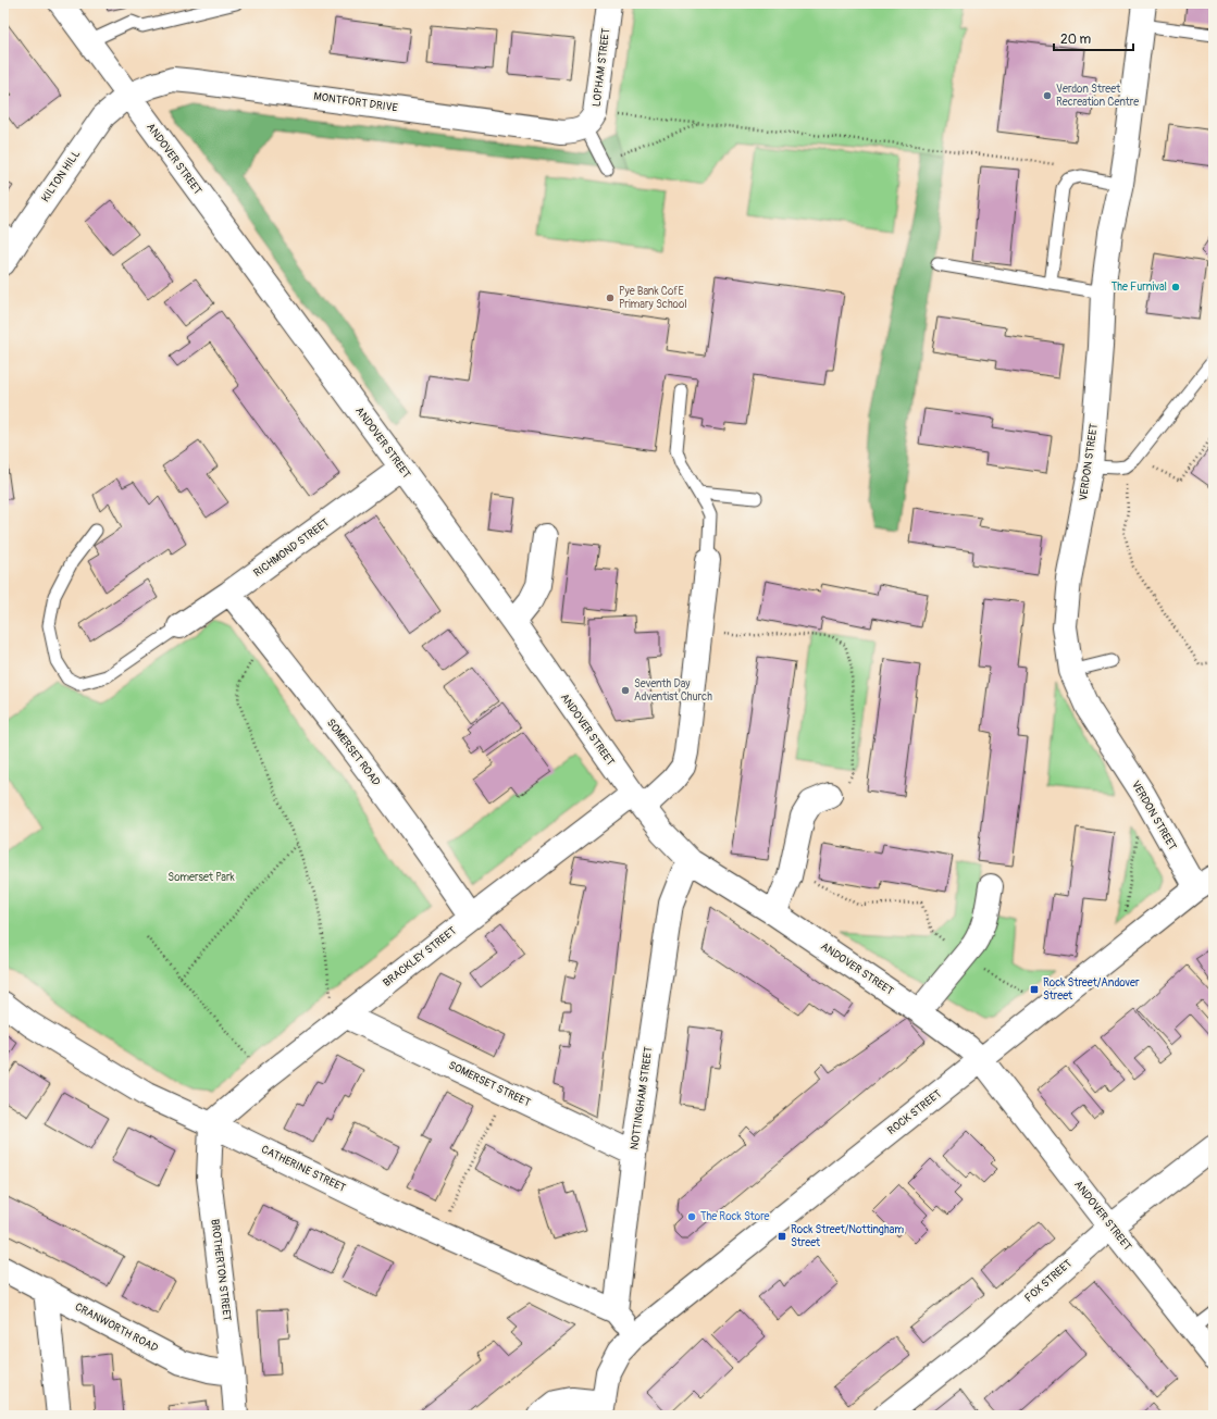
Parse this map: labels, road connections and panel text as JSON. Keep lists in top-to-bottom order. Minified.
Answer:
{"streets":{"street":["LOPHAM STREET","MONTFORT DRIVE","ANDOVER STREET","KILTON HILL","VERDON STREET","RICHMOND STREET","SOMERSET ROAD","BRACKLEY STREET","SOMERSET STREET","NOTTINGHAM STREET","ROCK STREET","CATHERINE STREET","BROTHERTON STREET","FOX STREET","CRANWORTH ROAD"]},"crossings":[["LOPHAM STREET","MONTFORT DRIVE"],["MONTFORT DRIVE","ANDOVER STREET"],["MONTFORT DRIVE","KILTON HILL"],["ANDOVER STREET","KILTON HILL"],["ANDOVER STREET","RICHMOND STREET"],["ANDOVER STREET","BRACKLEY STREET"],["ANDOVER STREET","NOTTINGHAM STREET"],["ANDOVER STREET","ROCK STREET"],["ANDOVER STREET","FOX STREET"],["VERDON STREET","ROCK STREET"],["RICHMOND STREET","SOMERSET ROAD"],["SOMERSET ROAD","BRACKLEY STREET"],["BRACKLEY STREET","SOMERSET STREET"],["BRACKLEY STREET","CATHERINE STREET"],["BRACKLEY STREET","BROTHERTON STREET"],["SOMERSET STREET","NOTTINGHAM STREET"],["NOTTINGHAM STREET","CATHERINE STREET"],["CATHERINE STREET","BROTHERTON STREET"],["BROTHERTON STREET","CRANWORTH ROAD"]],"parks":["Somerset Park"],"places":{"other":["Verdon Street Recreation Centre","The Furnival","Pye Bank CofE Primary School","Seventh Day Adventist Church","The Rock Store"],"transit":["Rock Street/Andover Street","Rock Street/Nottingham Street"]},"scale_bar":"20 m"}
